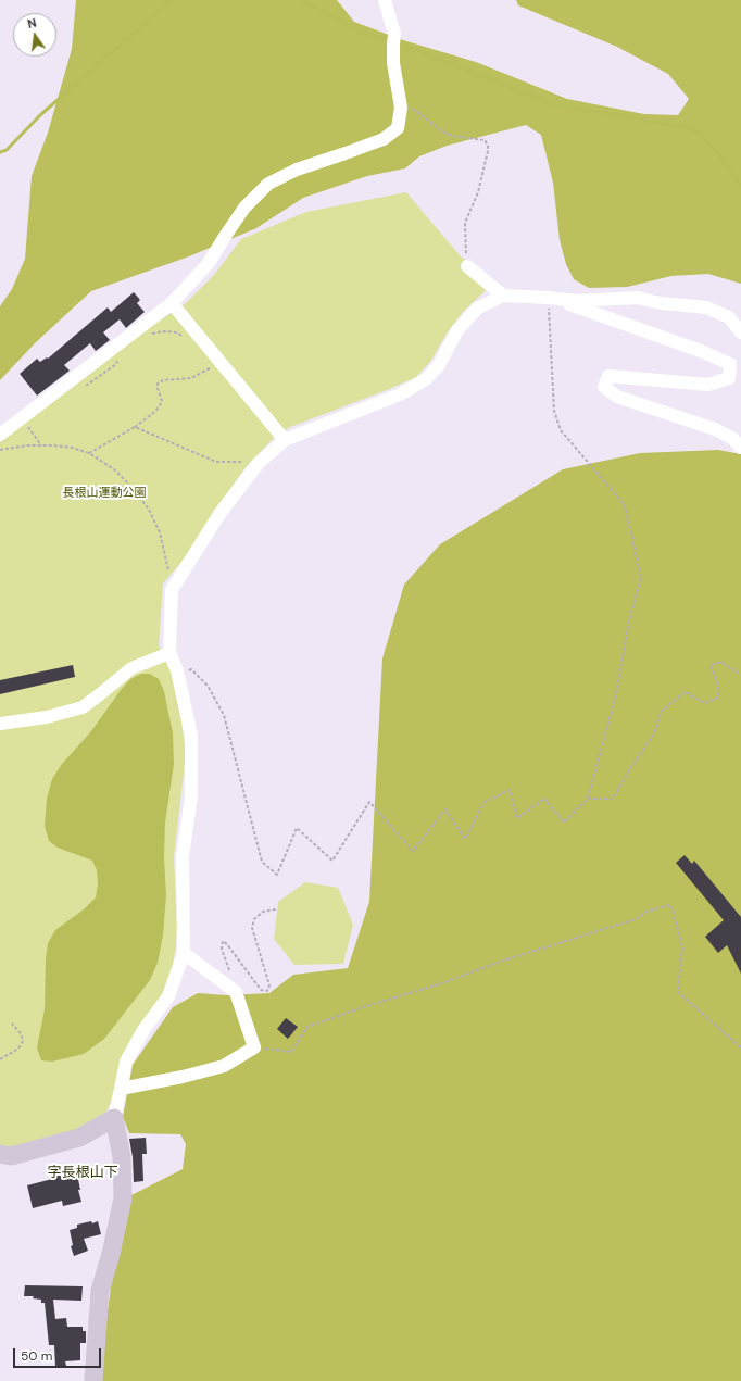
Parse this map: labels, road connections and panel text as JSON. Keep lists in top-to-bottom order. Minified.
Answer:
{"districts":["字長根山下"],"parks":["長根山運動公園"],"scale_bar":"50 m","north":"top"}
